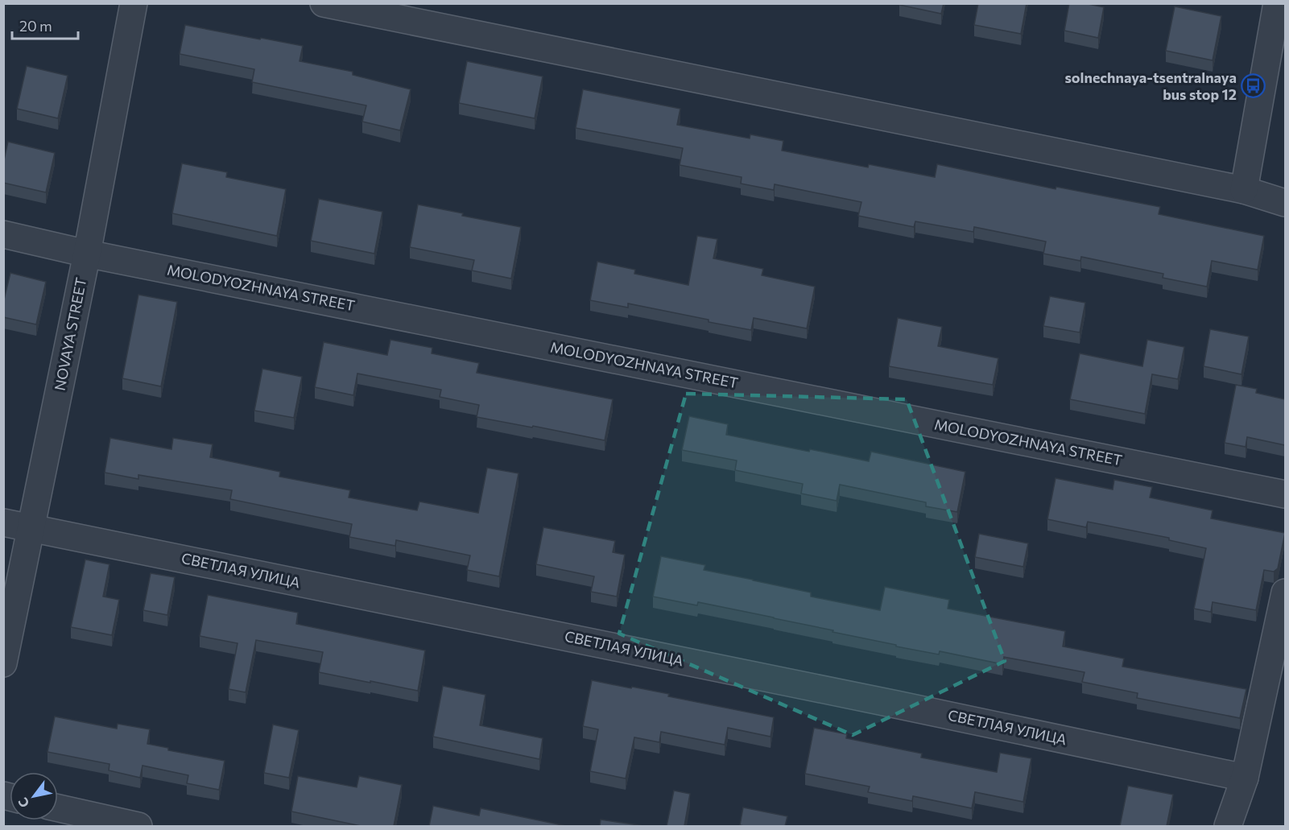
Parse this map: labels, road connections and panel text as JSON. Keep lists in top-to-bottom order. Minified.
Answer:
{"streets":{"street":["MOLODYOZHNAYA STREET","NOVAYA STREET","СВЕТЛАЯ УЛИЦА"]},"crossings":[["MOLODYOZHNAYA STREET","NOVAYA STREET"],["NOVAYA STREET","СВЕТЛАЯ УЛИЦА"]],"places":{"bus stop":["solnechnaya-tsentralnaya bus stop 12"]},"scale_bar":"20 m","north":"bottom left"}
